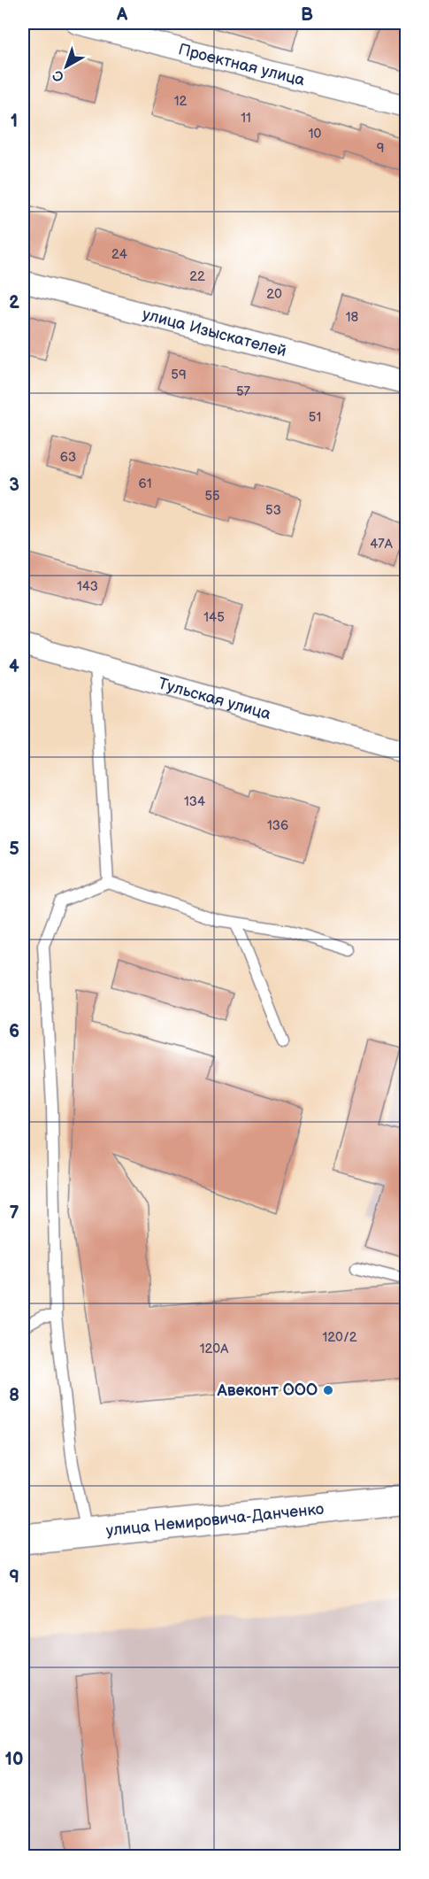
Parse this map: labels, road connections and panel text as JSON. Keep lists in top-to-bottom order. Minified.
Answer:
{"streets":{"main road":["улица Немировича-Данченко"],"street":["Проектная улица","улица Изыскателей","Тульская улица"]},"places":["Авеконт ООО"],"house_numbers":["12","11","10","9","24","22","20","18","59","57","51","63","61","55","53","47А","143","145","134","136","120/2","120А"],"north":"bottom left","grid":{"columns":["A","B"],"rows":["1","2","3","4","5","6","7","8","9","10"]}}
